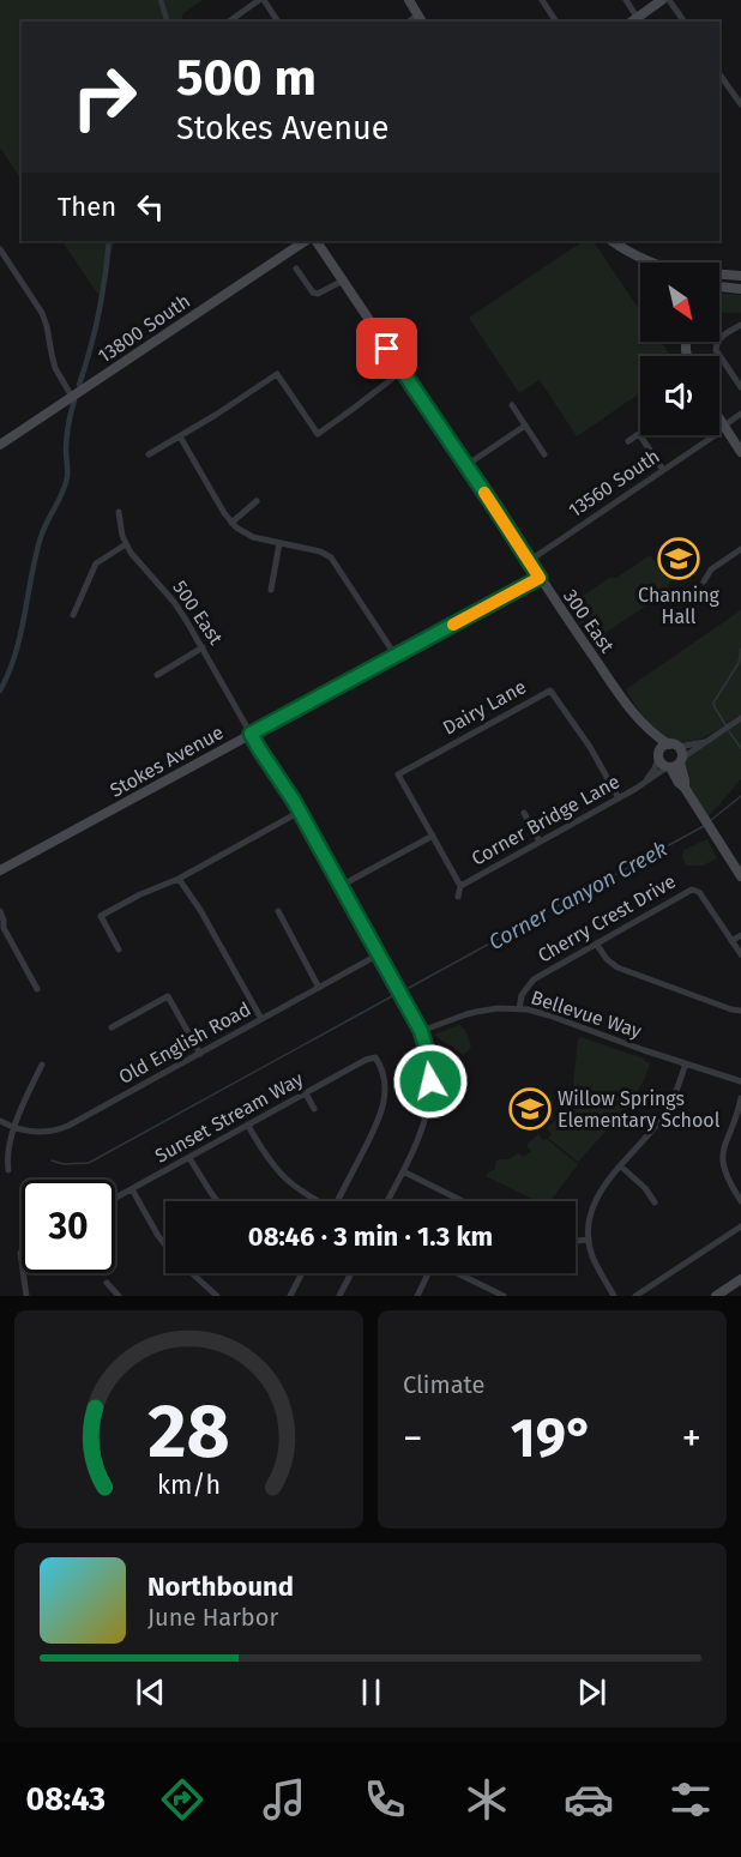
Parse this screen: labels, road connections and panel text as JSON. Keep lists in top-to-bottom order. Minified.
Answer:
{"streets":{"main road":["13800 South","300 East","Stokes Avenue"],"street":["13560 South","500 East","Dairy Lane","Corner Bridge Lane","Cherry Crest Drive","Bellevue Way","Old English Road","Sunset Stream Way"]},"crossings":[["13560 South","300 East"],["500 East","Stokes Avenue"],["500 East","Bellevue Way"],["500 East","Old English Road"],["300 East","Stokes Avenue"],["300 East","Corner Bridge Lane"],["Dairy Lane","Corner Bridge Lane"],["Cherry Crest Drive","Bellevue Way"]],"water":["Corner Canyon Creek"],"places":{"school or university":["Channing Hall","Willow Springs Elementary School"]},"north":"bottom right","page":{"turn":["500 m","Stokes Avenue"],"then":"Then","limit":"30","trip":"08:46 · 3 min · 1.3 km","tile":"Climate","heat":["−","19°","+"],"song":["Northbound","June Harbor"],"tabs":"08:43","gauge":["28","km/h"]}}
